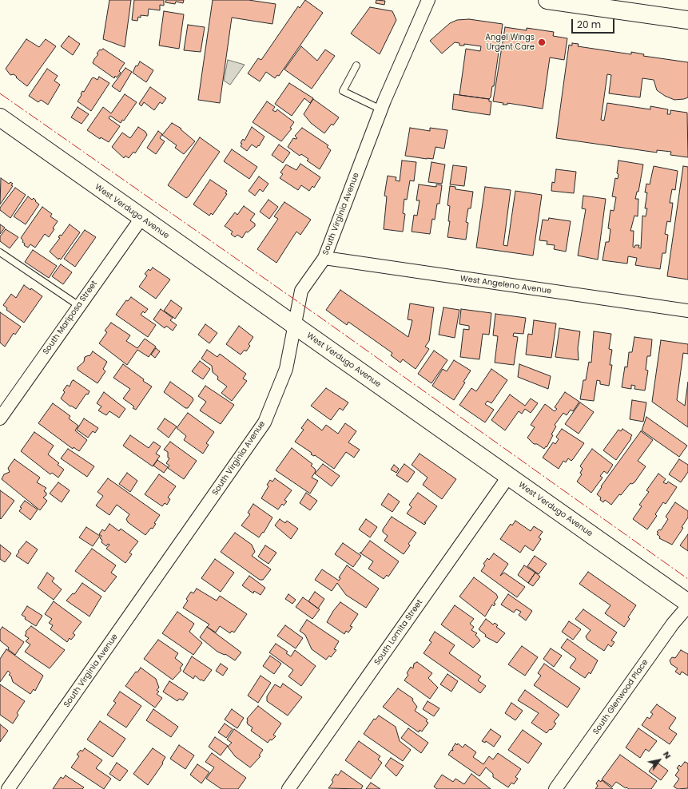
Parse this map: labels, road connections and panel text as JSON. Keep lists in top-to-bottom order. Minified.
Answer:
{"streets":{"main road":["West Verdugo Avenue"],"street":["South Virginia Avenue","West Angeleno Avenue","South Mariposa Street","South Lomita Street","South Glenwood Place"]},"crossings":[["West Verdugo Avenue","South Virginia Avenue"],["West Verdugo Avenue","South Mariposa Street"],["West Verdugo Avenue","South Lomita Street"],["South Virginia Avenue","West Angeleno Avenue"]],"places":["Angel Wings Urgent Care"],"scale_bar":"20 m","north":"top right"}
